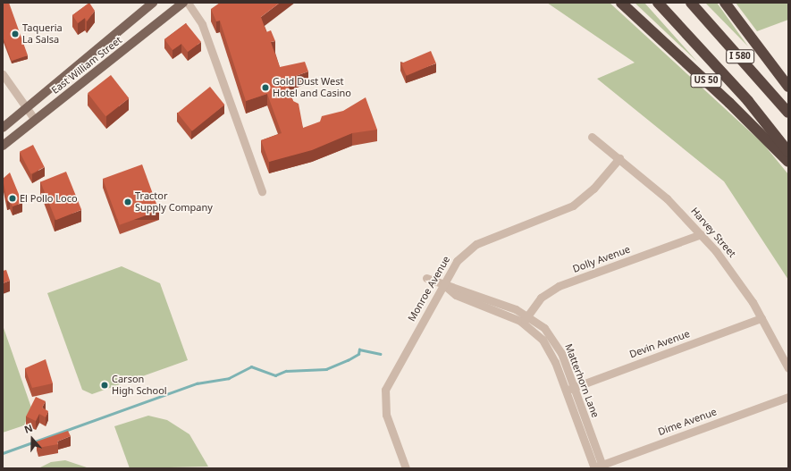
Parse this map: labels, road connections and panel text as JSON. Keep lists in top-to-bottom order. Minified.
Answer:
{"streets":{"highway":["I 580","US 50"],"main road":["East William Street"],"street":["Harvey Street","Dolly Avenue","Monroe Avenue","Devin Avenue","Matterhorn Lane","Dime Avenue"]},"crossings":[["Harvey Street","Dolly Avenue"],["Harvey Street","Monroe Avenue"],["Harvey Street","Devin Avenue"],["Dolly Avenue","Matterhorn Lane"],["Monroe Avenue","Matterhorn Lane"],["Devin Avenue","Matterhorn Lane"],["Matterhorn Lane","Dime Avenue"]],"places":["Taqueria La Salsa","Gold Dust West Hotel and Casino","El Pollo Loco","Tractor Supply Company","Carson High School"],"north":"top"}
